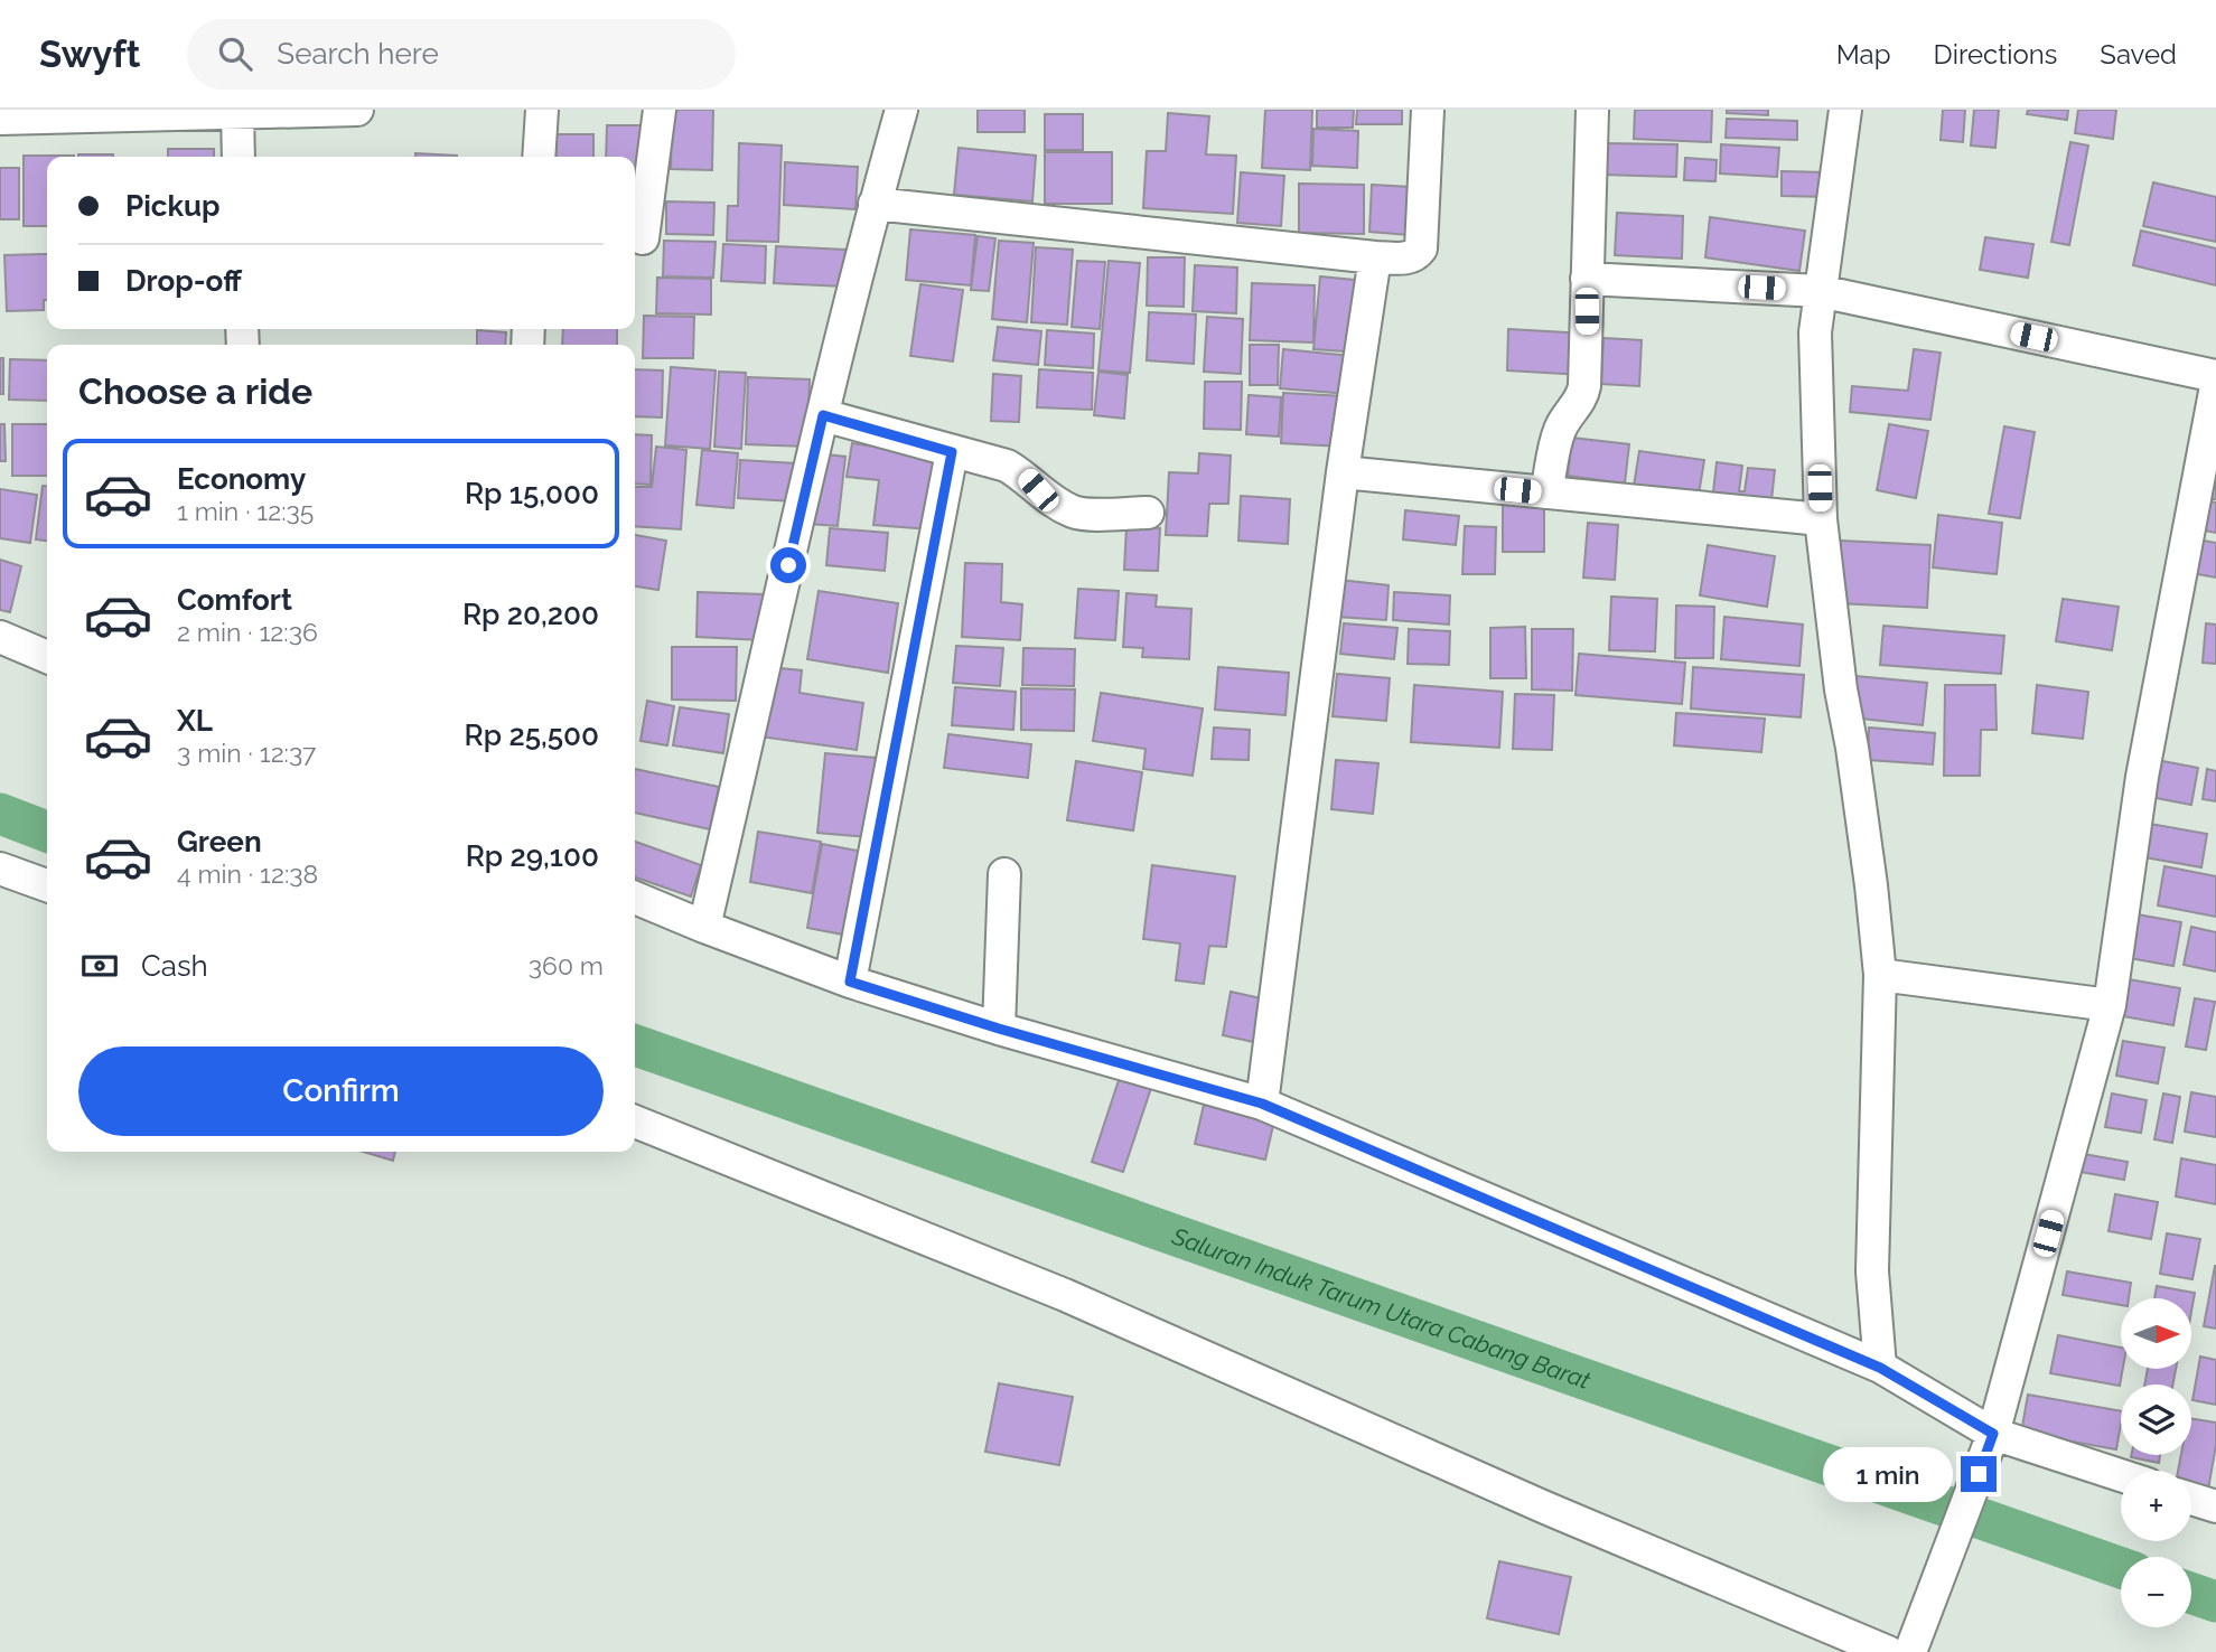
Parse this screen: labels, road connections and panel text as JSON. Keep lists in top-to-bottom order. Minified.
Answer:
{"water":["Saluran Induk Tarum Utara Cabang Barat"],"north":"right","page":{"header":"Swyft","search":"Search here","nav":["Map","Directions","Saved"],"banner":["Pickup","Drop-off"],"heading":"Choose a ride","list":[{"name":"Economy","note":"1 min · 12:35","value":"Rp 15,000"},{"name":"Comfort","note":"2 min · 12:36","value":"Rp 20,200"},{"name":"XL","note":"3 min · 12:37","value":"Rp 25,500"},{"name":"Green","note":"4 min · 12:38","value":"Rp 29,100"}],"pay":["Cash","360 m"],"buttons":"Confirm","map_buttons":["+","−"],"bubble":"1 min"}}
